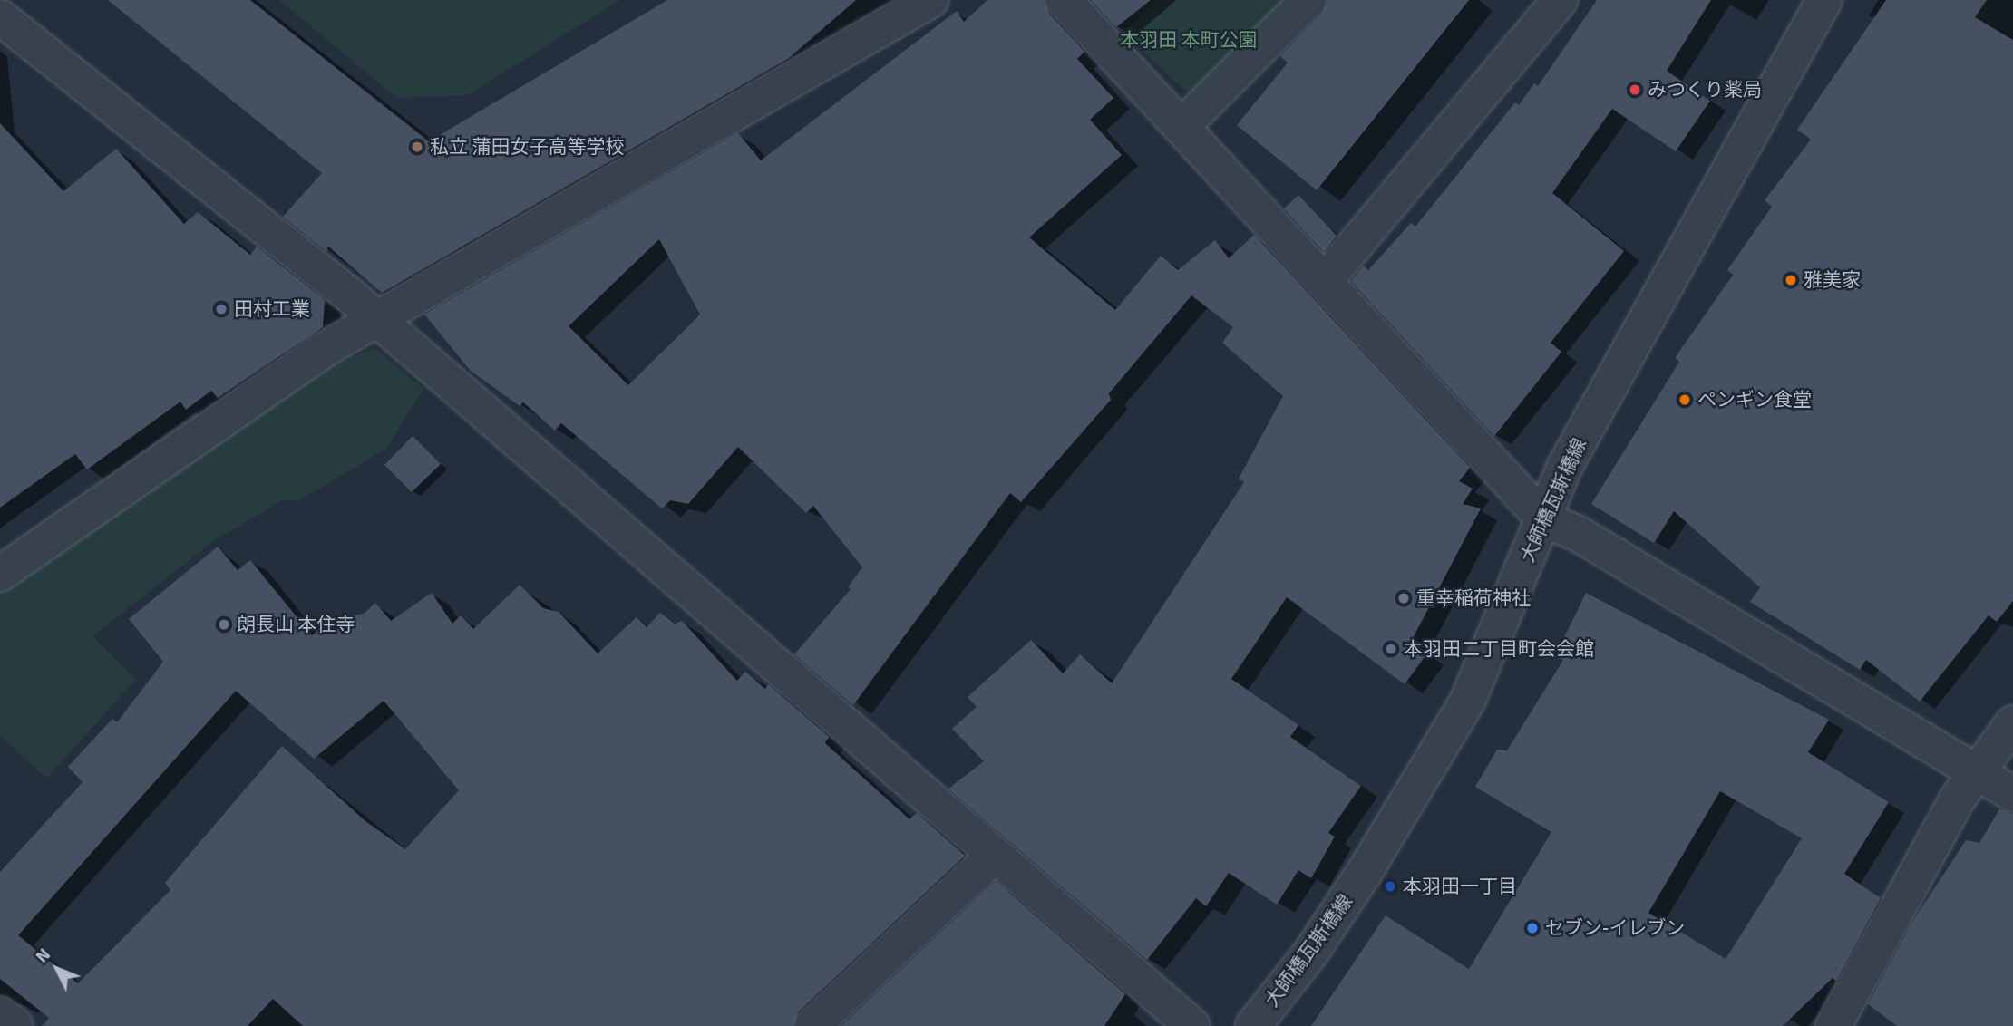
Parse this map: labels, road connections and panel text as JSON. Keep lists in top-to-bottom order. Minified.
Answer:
{"streets":{"street":["大師橋瓦斯橋線"]},"parks":["本羽田 本町公園"],"places":["みつくり薬局","私立 蒲田女子高等学校","雅美家","田村工業","ペンギン食堂","重幸稲荷神社","朗長山 本住寺","本羽田二丁目町会会館","本羽田一丁目","セブン-イレブン"],"north":"top left"}
